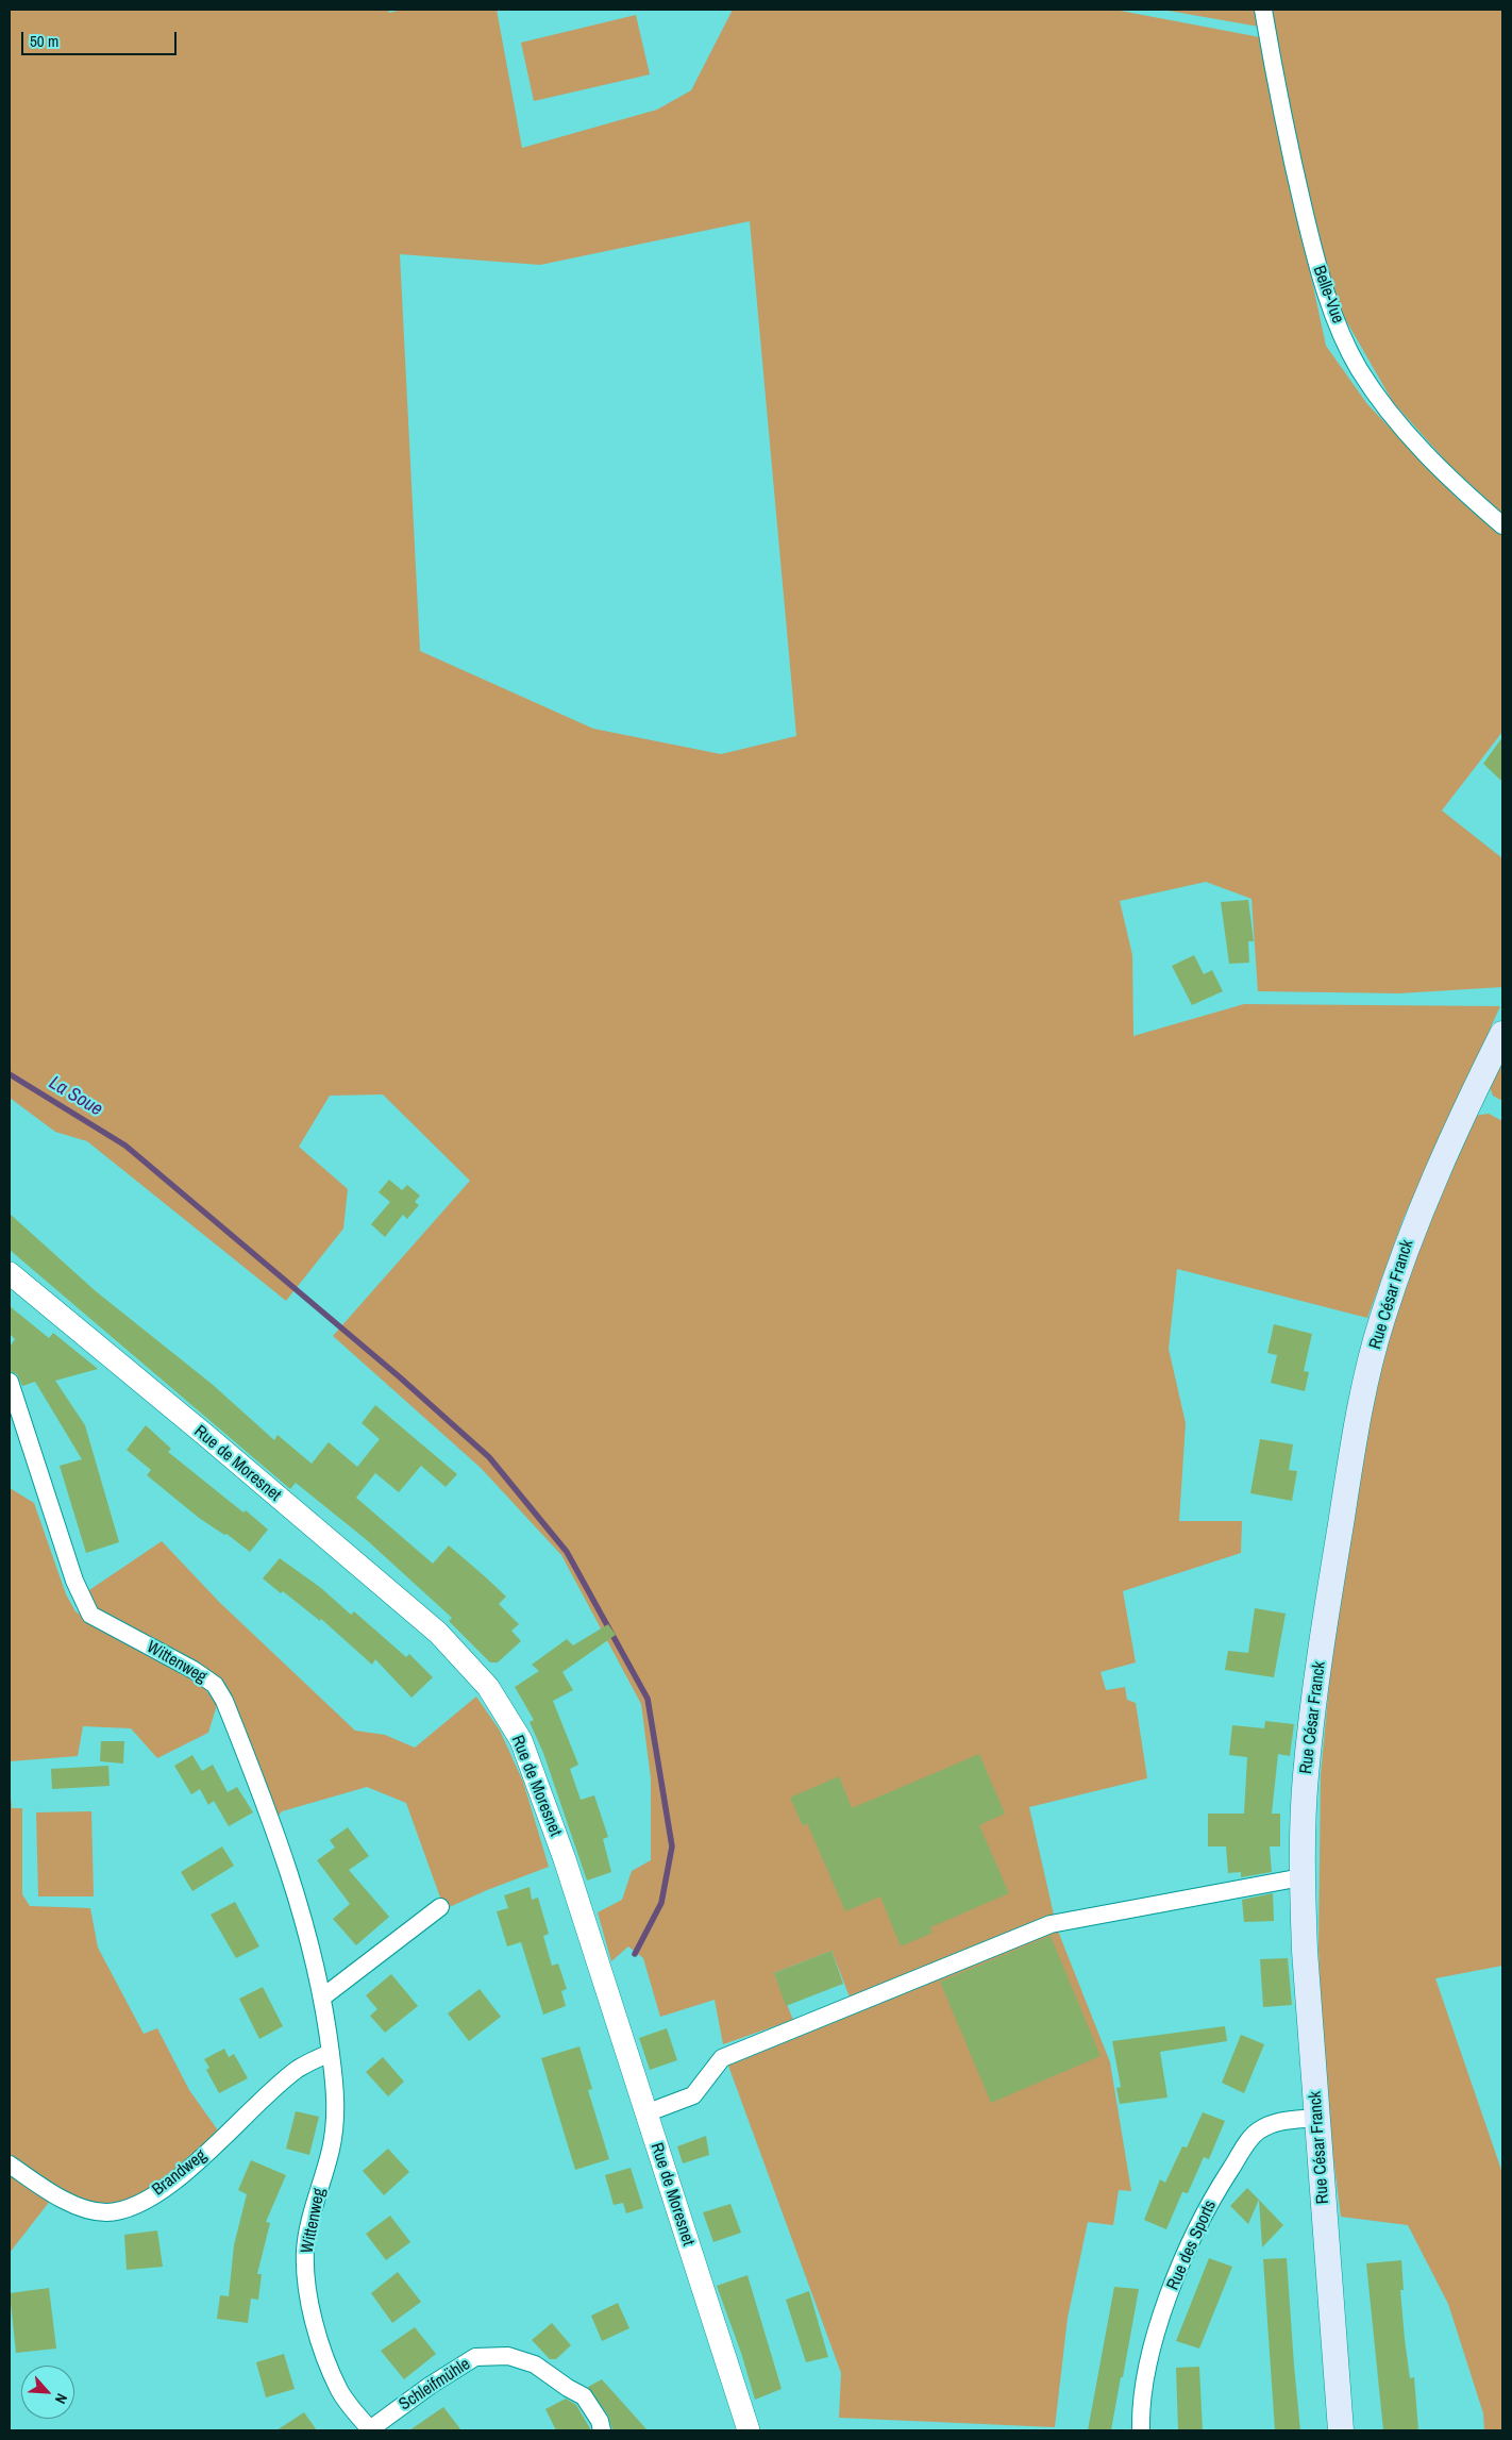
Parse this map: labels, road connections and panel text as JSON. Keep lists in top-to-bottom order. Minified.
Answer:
{"streets":{"main road":["Rue César Franck"],"street":["Belle-Vue","Rue de Moresnet","Wittenweg","Brandweg","Rue des Sports","Schleifmühle"]},"crossings":[["Rue César Franck","Rue des Sports"],["Wittenweg","Brandweg"],["Wittenweg","Schleifmühle"]],"water":["La Soue"],"scale_bar":"50 m","north":"bottom right"}
